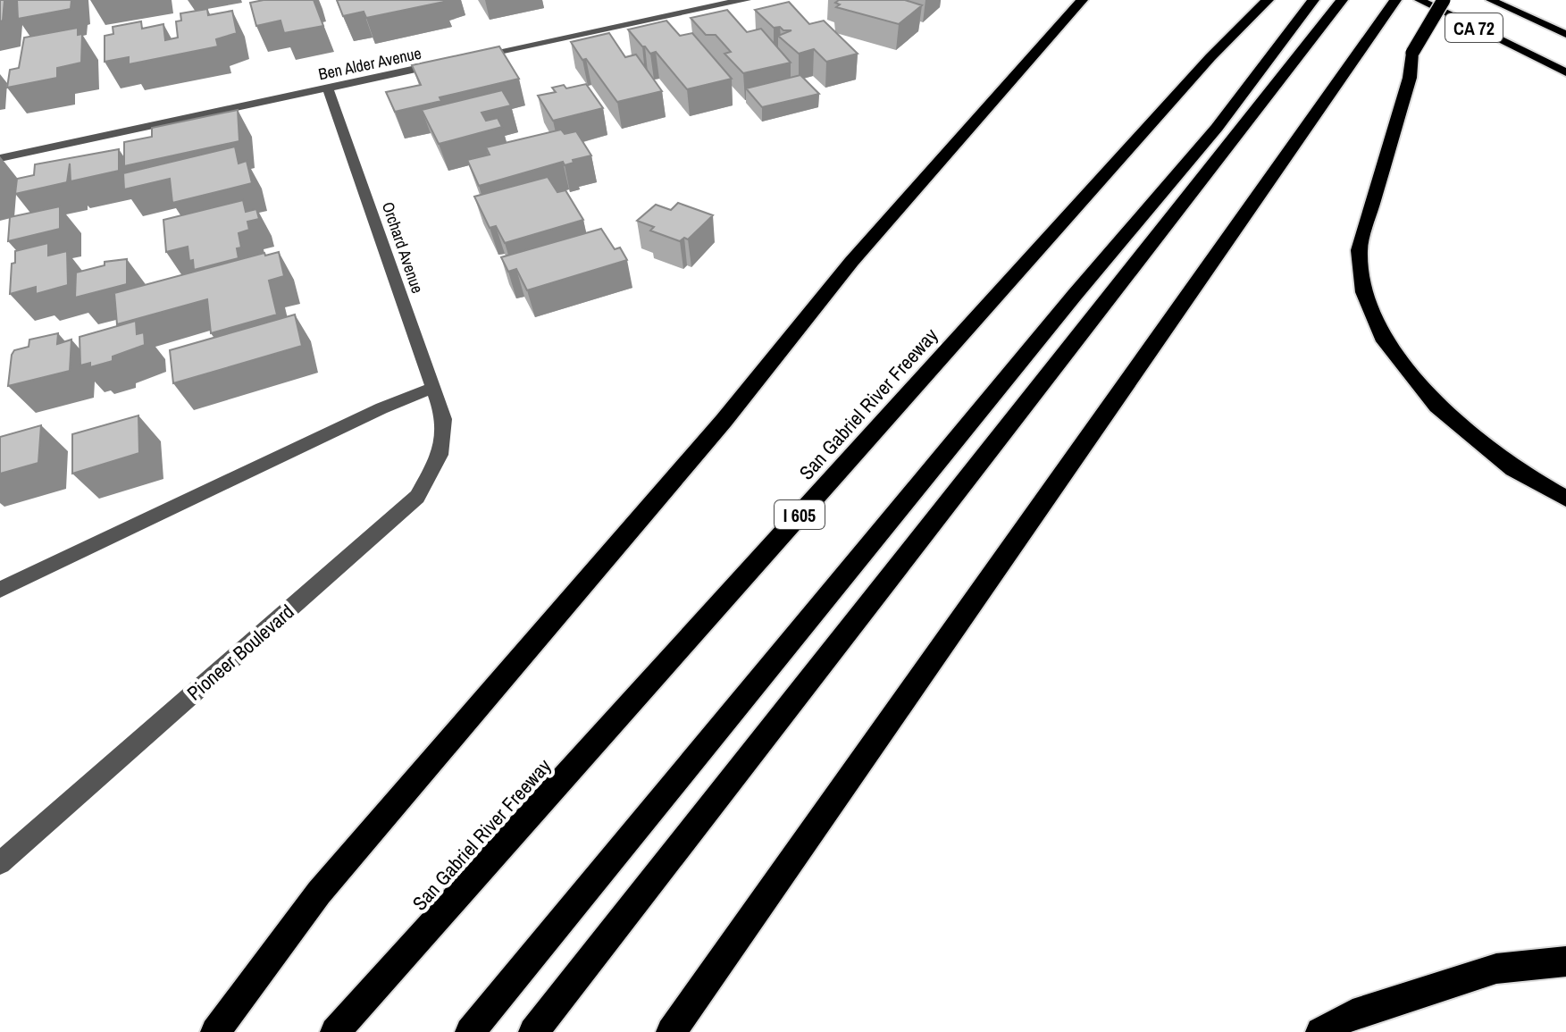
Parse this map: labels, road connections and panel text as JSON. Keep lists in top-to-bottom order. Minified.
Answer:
{"streets":{"highway":["San Gabriel River Freeway","I 605"],"main road":["CA 72"],"street":["Ben Alder Avenue","Orchard Avenue","Pioneer Boulevard"]},"crossings":[["Ben Alder Avenue","Orchard Avenue"],["Orchard Avenue","Pioneer Boulevard"]]}
